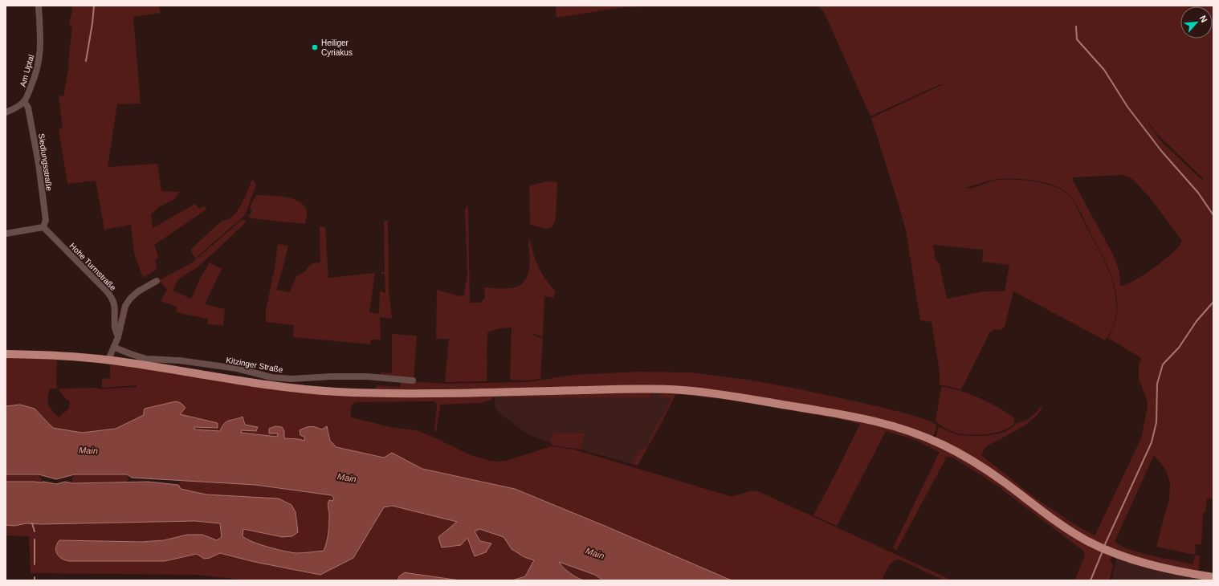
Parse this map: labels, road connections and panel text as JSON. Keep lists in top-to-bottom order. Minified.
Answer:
{"streets":{"street":["Am Uptal","Siedlungsstraße","Hohe Turmstraße","Kitzinger Straße"]},"crossings":[["Am Uptal","Siedlungsstraße"],["Siedlungsstraße","Hohe Turmstraße"],["Hohe Turmstraße","Kitzinger Straße"]],"water":["Main"],"places":["Heiliger Cyriakus"],"north":"top right"}
